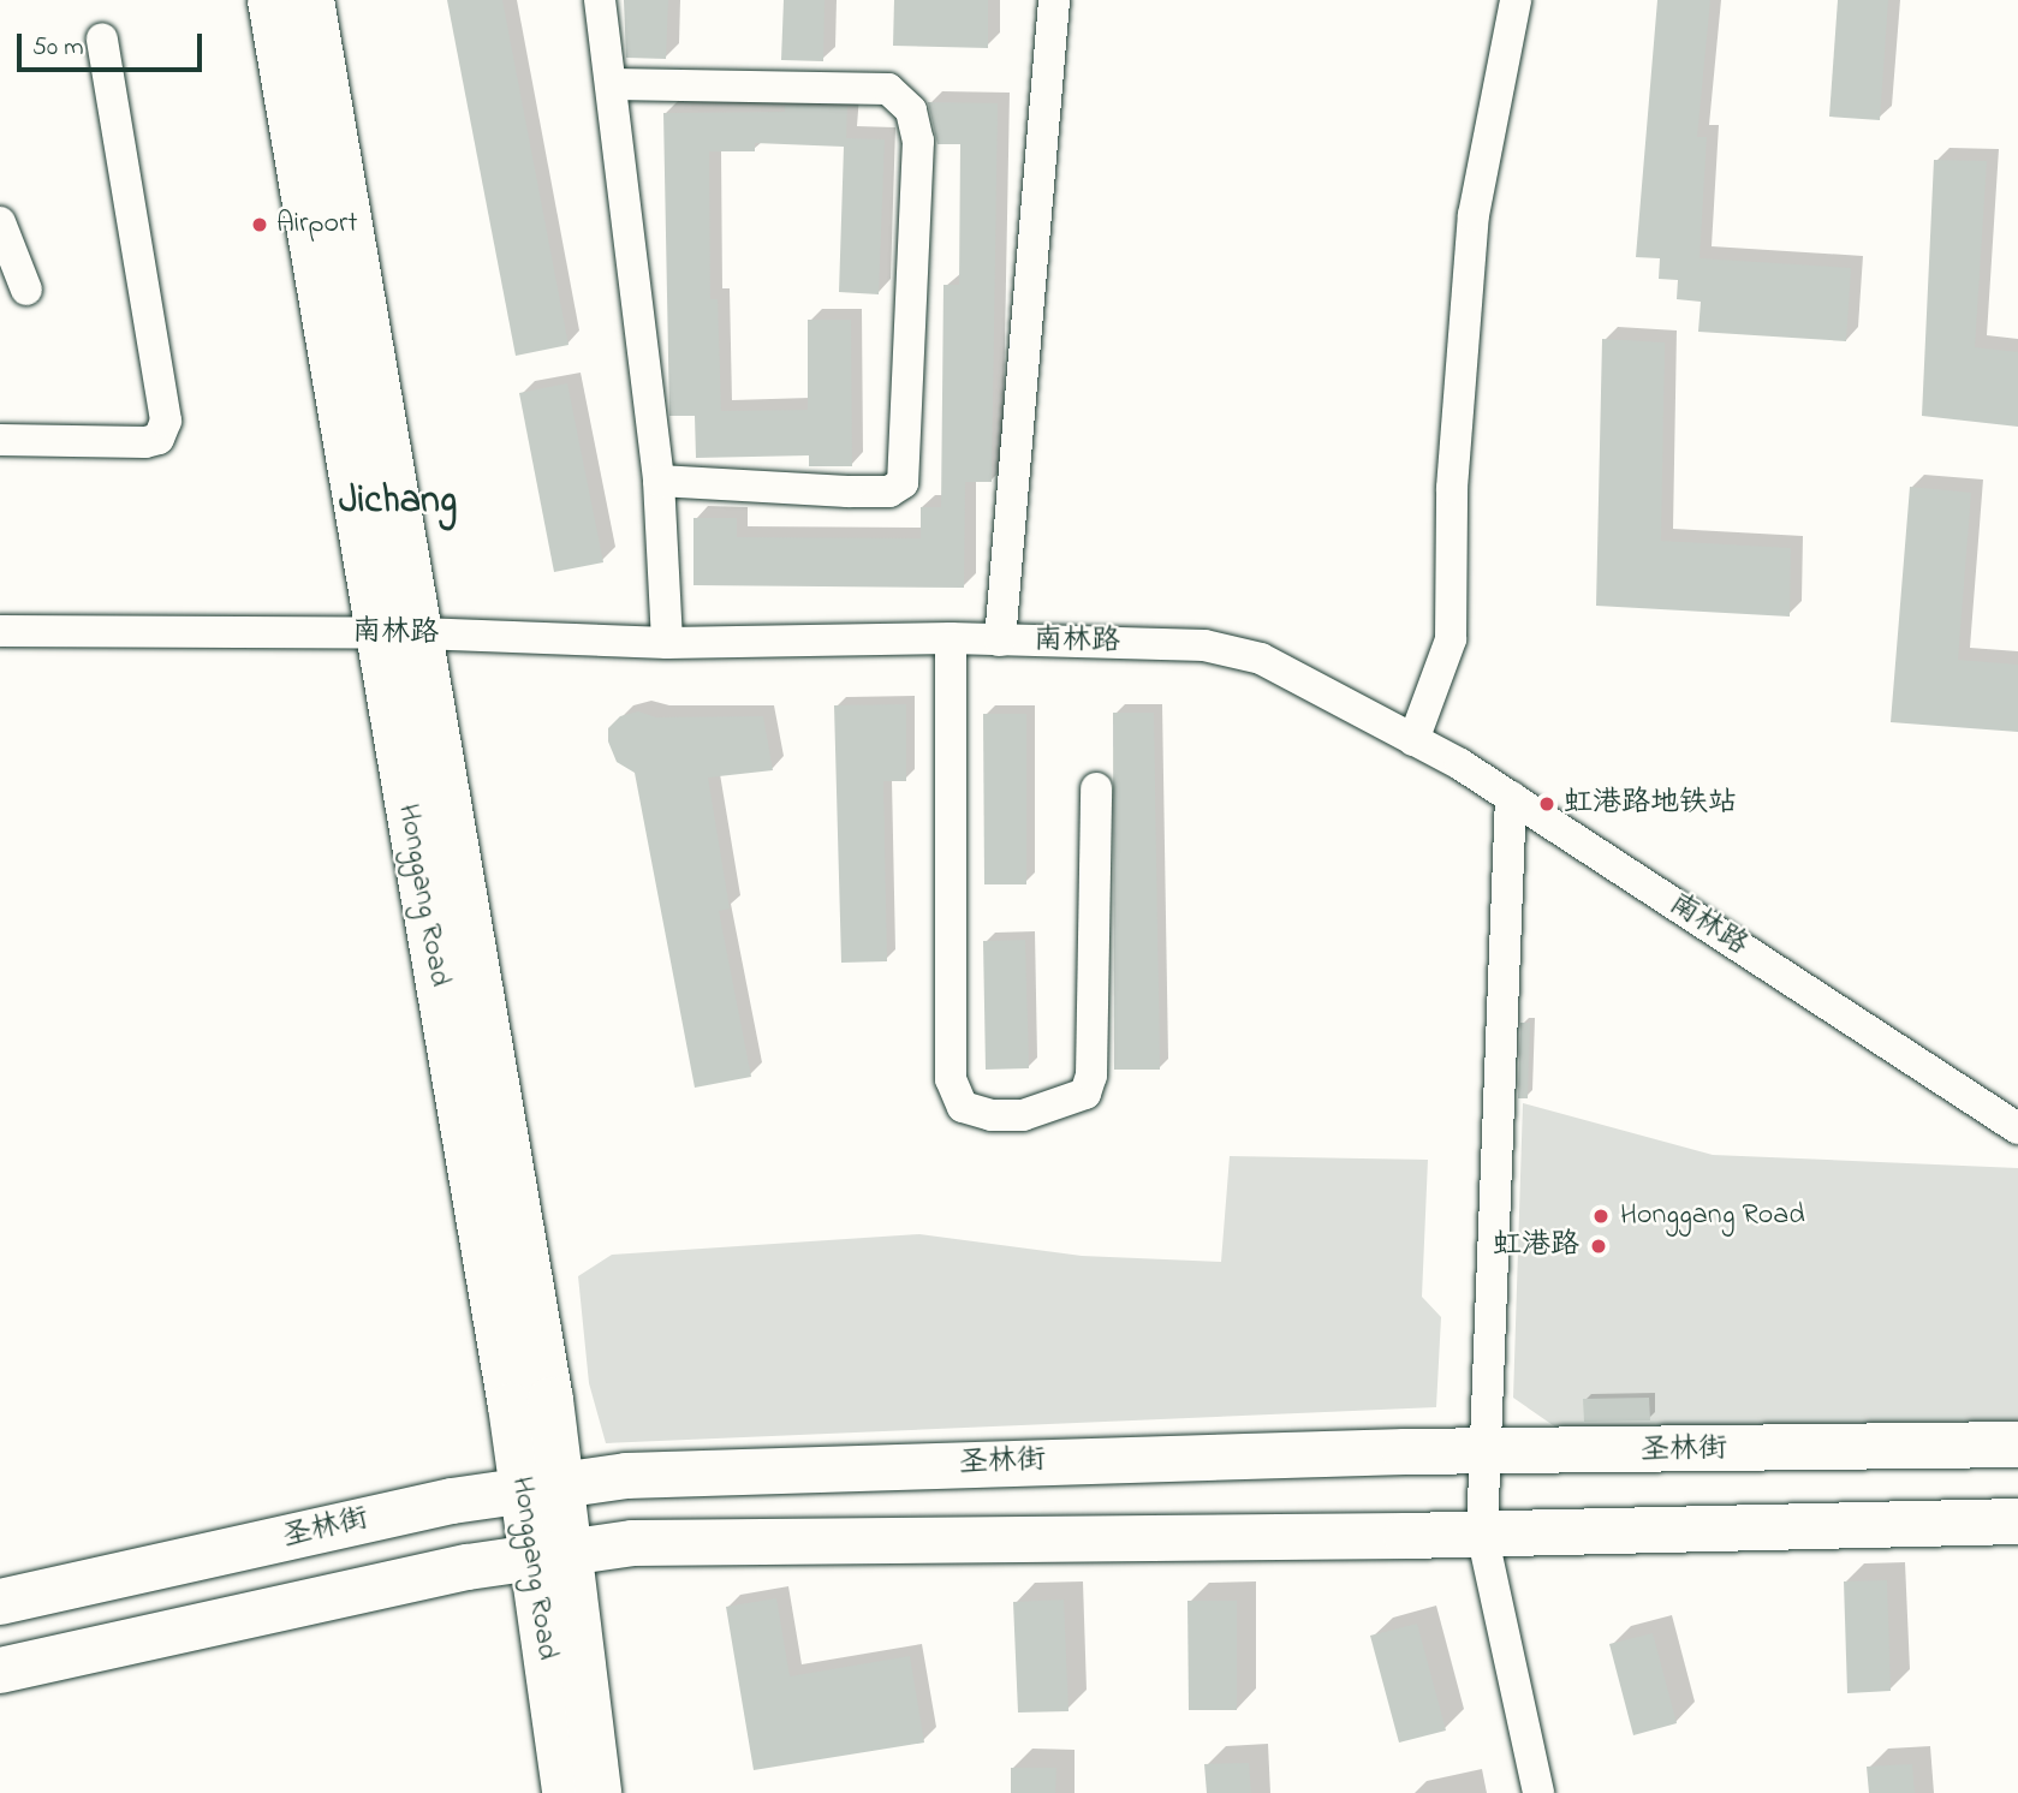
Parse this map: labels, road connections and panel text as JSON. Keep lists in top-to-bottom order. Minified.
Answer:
{"streets":{"highway":["Honggang Road","圣林街"],"street":["南林路"]},"crossings":[["南林路","Honggang Road"],["Honggang Road","圣林街"]],"districts":["Jichang"],"places":["Airport","虹港路地铁站","Honggang Road","虹港路"],"scale_bar":"50 m"}
